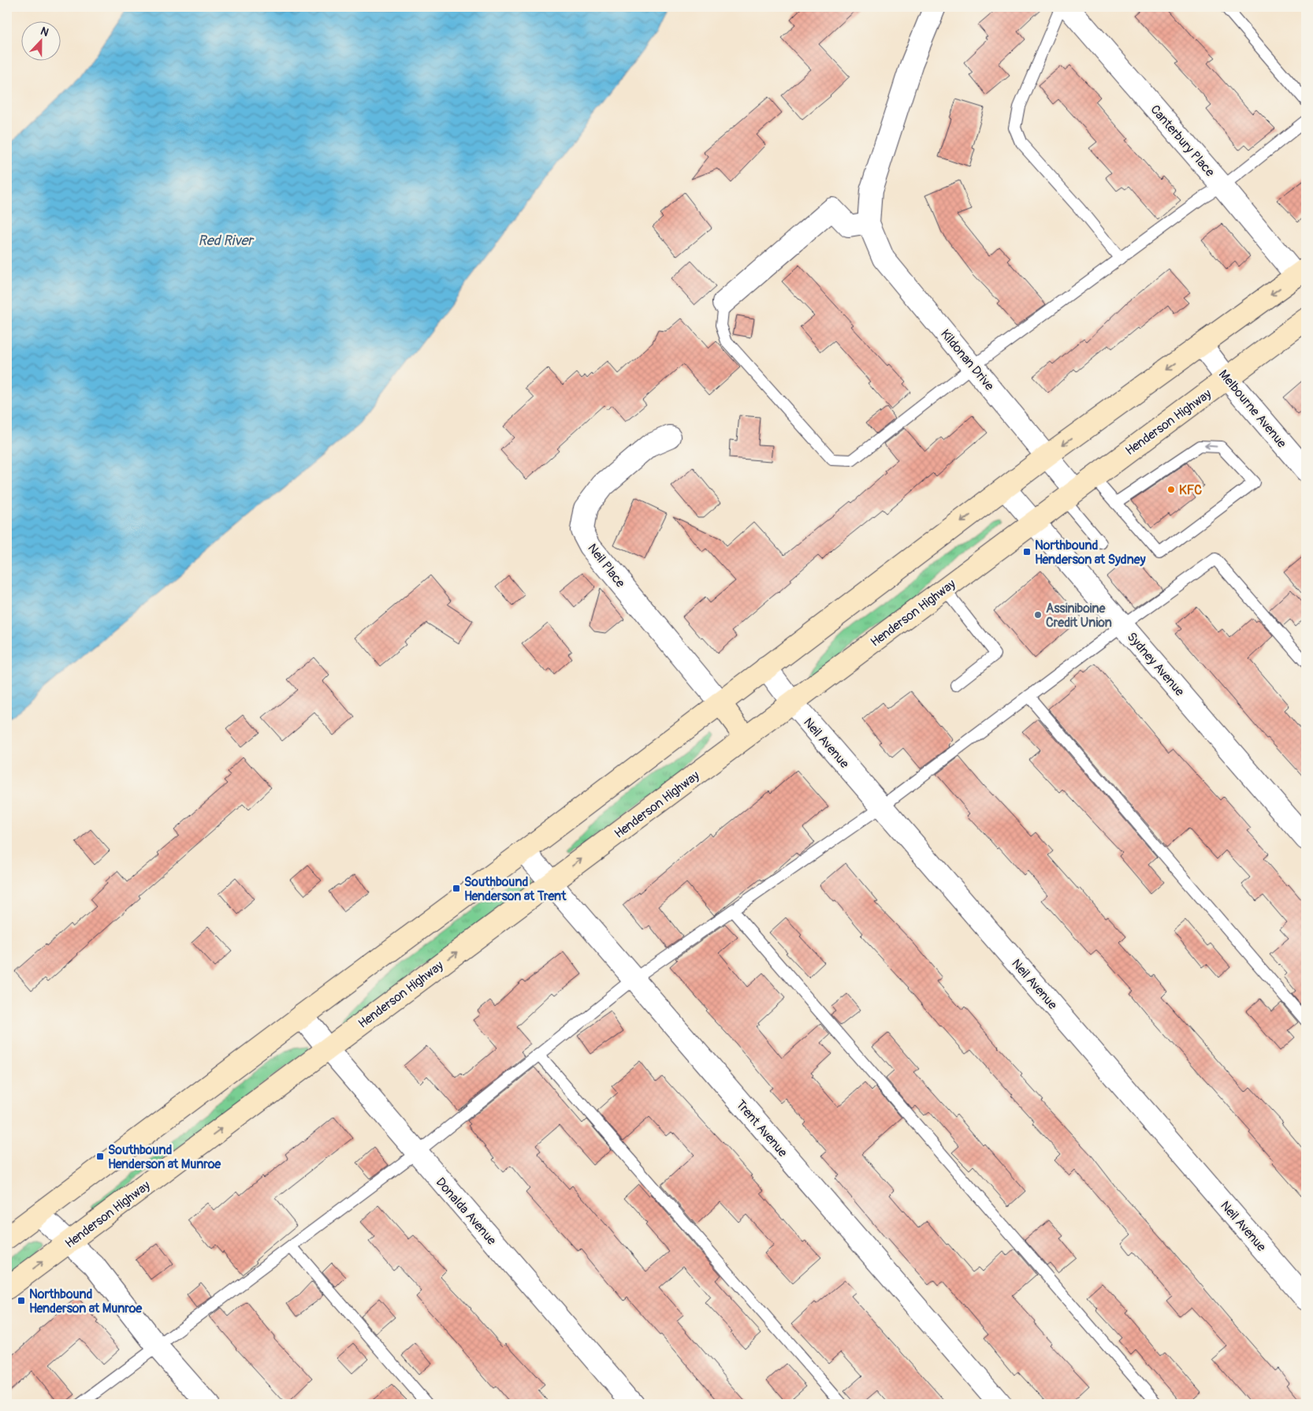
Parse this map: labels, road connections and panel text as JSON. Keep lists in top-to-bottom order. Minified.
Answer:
{"streets":{"main road":["Henderson Highway"],"street":["Canterbury Place","Kildonan Drive","Melbourne Avenue","Neil Place","Sydney Avenue","Neil Avenue","Trent Avenue","Donalda Avenue"]},"crossings":[["Kildonan Drive","Henderson Highway"],["Melbourne Avenue","Henderson Highway"],["Henderson Highway","Sydney Avenue"],["Henderson Highway","Neil Avenue"],["Henderson Highway","Trent Avenue"],["Henderson Highway","Donalda Avenue"]],"water":["Red River"],"places":{"other":["KFC","Assiniboine Credit Union"],"transit":["Northbound Henderson at Sydney","Southbound Henderson at Trent","Southbound Henderson at Munroe","Northbound Henderson at Munroe"]},"north":"top"}
